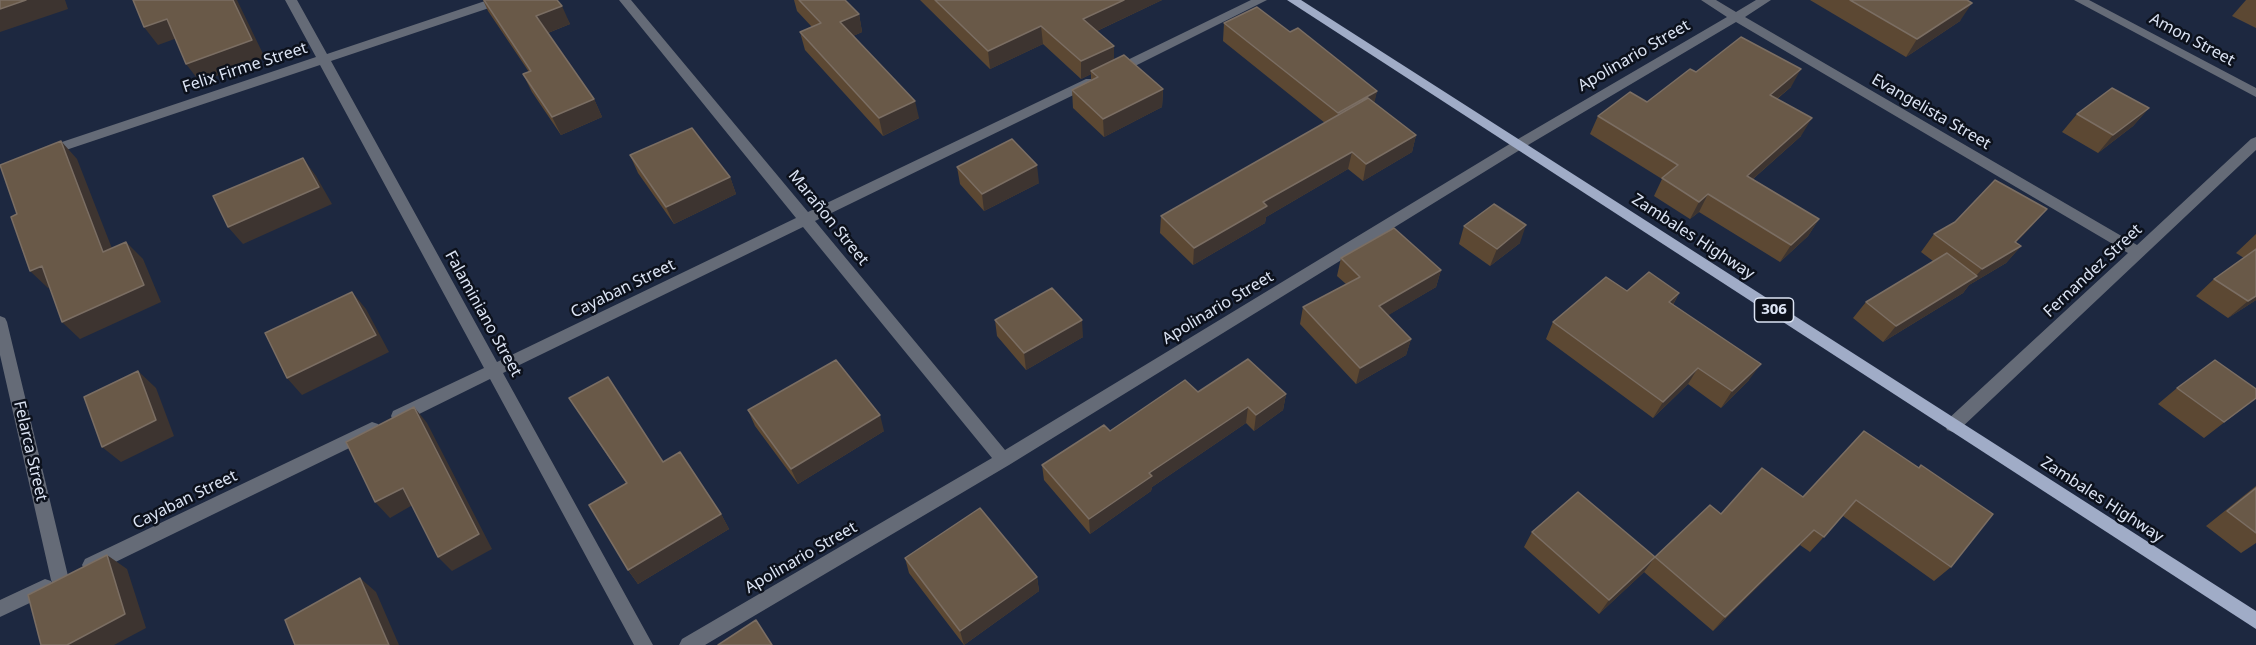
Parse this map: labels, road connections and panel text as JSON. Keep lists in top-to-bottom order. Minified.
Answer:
{"streets":{"main road":["Zambales Highway","306"],"street":["Amon Street","Apolinario Street","Felix Firme Street","Evangelista Street","Marañon Street","Fernandez Street","Cayaban Street","Falaminiano Street","Felarca Street"]},"crossings":[["Apolinario Street","Evangelista Street"],["Apolinario Street","Marañon Street"],["Apolinario Street","Zambales Highway"],["Felix Firme Street","Falaminiano Street"],["Evangelista Street","Fernandez Street"],["Marañon Street","Cayaban Street"],["Zambales Highway","Fernandez Street"],["Cayaban Street","Falaminiano Street"],["Cayaban Street","Felarca Street"]]}
